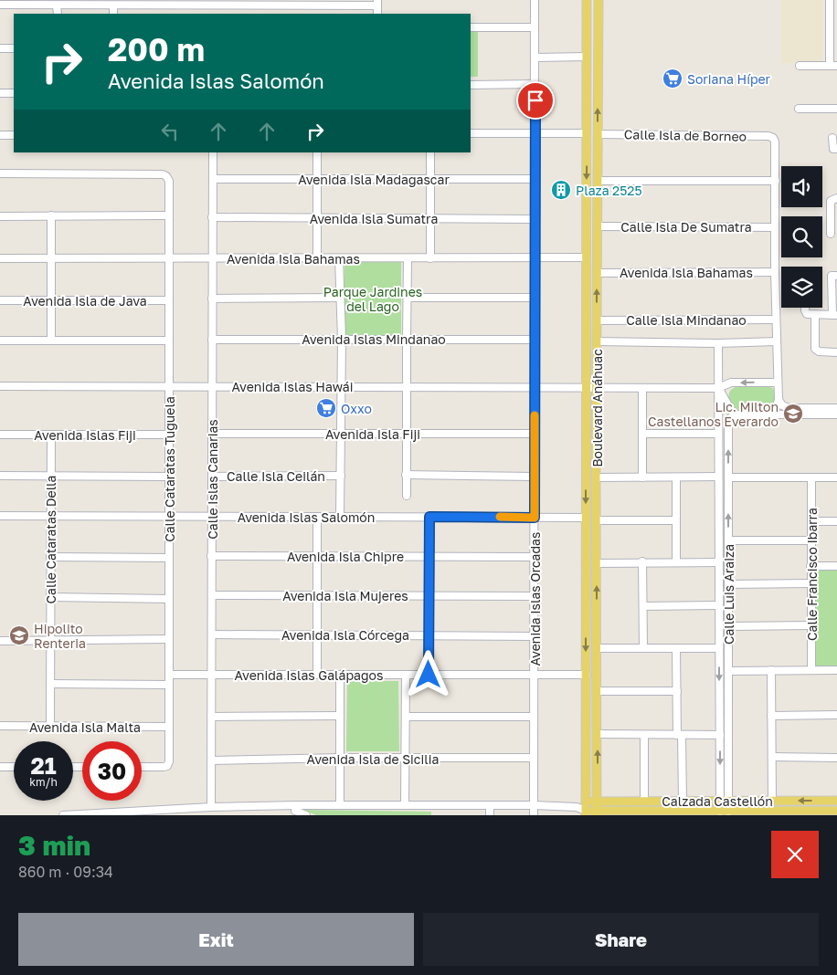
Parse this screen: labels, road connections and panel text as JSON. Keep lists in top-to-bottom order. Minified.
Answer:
{"streets":{"main road":["Boulevard Anáhuac","Calzada Castellón"],"street":["Calle Isla de Borneo","Avenida Isla Madagascar","Avenida Isla Sumatra","Calle Isla De Sumatra","Avenida Isla Bahamas","Avenida Isla de Java","Calle Isla Mindanao","Avenida Islas Mindanao","Avenida Islas Hawái","Avenida Isla Fiji","Avenida Islas Fiji","Calle Cataratas Tuguela","Calle Isla Ceilán","Calle Islas Canarias","Avenida Islas Salomón","Calle Cataratas Della","Avenida Isla Chipre","Calle Francisco Ibarra","Calle Luis Araiza","Avenida Isla Mujeres","Avenida Islas Orcadas","Avenida Isla Córcega","Avenida Islas Galápagos","Avenida Isla Malta","Avenida Isla de Sicilia"]},"crossings":[["Calle Isla de Borneo","Boulevard Anáhuac"],["Avenida Isla Madagascar","Calle Islas Canarias"],["Avenida Isla Madagascar","Avenida Islas Orcadas"],["Avenida Isla Sumatra","Calle Islas Canarias"],["Avenida Isla Sumatra","Avenida Islas Orcadas"],["Calle Isla De Sumatra","Boulevard Anáhuac"],["Avenida Isla Bahamas","Boulevard Anáhuac"],["Avenida Isla Bahamas","Calle Cataratas Tuguela"],["Avenida Isla Bahamas","Calle Islas Canarias"],["Avenida Isla Bahamas","Avenida Islas Orcadas"],["Avenida Isla de Java","Calle Cataratas Tuguela"],["Calle Isla Mindanao","Boulevard Anáhuac"],["Avenida Islas Mindanao","Calle Islas Canarias"],["Avenida Islas Mindanao","Avenida Islas Orcadas"],["Avenida Islas Hawái","Boulevard Anáhuac"],["Avenida Islas Hawái","Calle Cataratas Tuguela"],["Avenida Islas Hawái","Calle Islas Canarias"],["Avenida Islas Hawái","Calle Luis Araiza"],["Avenida Islas Hawái","Avenida Islas Orcadas"],["Boulevard Anáhuac","Avenida Islas Salomón"],["Boulevard Anáhuac","Avenida Islas Galápagos"],["Boulevard Anáhuac","Calzada Castellón"],["Avenida Isla Fiji","Calle Islas Canarias"],["Avenida Isla Fiji","Avenida Islas Orcadas"],["Avenida Islas Fiji","Calle Cataratas Tuguela"],["Avenida Islas Fiji","Calle Cataratas Della"],["Calle Cataratas Tuguela","Avenida Islas Salomón"],["Calle Cataratas Tuguela","Avenida Islas Galápagos"],["Calle Cataratas Tuguela","Avenida Isla Malta"],["Calle Isla Ceilán","Calle Islas Canarias"],["Calle Islas Canarias","Avenida Islas Salomón"],["Calle Islas Canarias","Avenida Isla Chipre"],["Calle Islas Canarias","Avenida Isla Mujeres"],["Calle Islas Canarias","Avenida Isla Córcega"],["Calle Islas Canarias","Avenida Islas Galápagos"],["Calle Islas Canarias","Avenida Isla de Sicilia"],["Avenida Islas Salomón","Calle Cataratas Della"],["Avenida Islas Salomón","Avenida Islas Orcadas"],["Calle Cataratas Della","Avenida Isla Malta"],["Avenida Isla Chipre","Avenida Islas Orcadas"],["Calle Luis Araiza","Calzada Castellón"],["Avenida Isla Mujeres","Avenida Islas Orcadas"],["Avenida Islas Orcadas","Avenida Isla Córcega"],["Avenida Islas Orcadas","Avenida Islas Galápagos"],["Avenida Islas Orcadas","Avenida Isla de Sicilia"]],"parks":["Parque Jardines del Lago"],"places":{"supermarket":["Soriana Híper","Oxxo"],"building":["Plaza 2525"],"school or university":["Lic. Milton Castellanos Everardo","Hipolito Renteria"]},"page":{"turn":["200 m","Avenida Islas Salomón"],"speed":"21 km/h","limit":"30","heading":["3 min","860 m · 09:34"],"buttons":["Exit","Share"]}}
